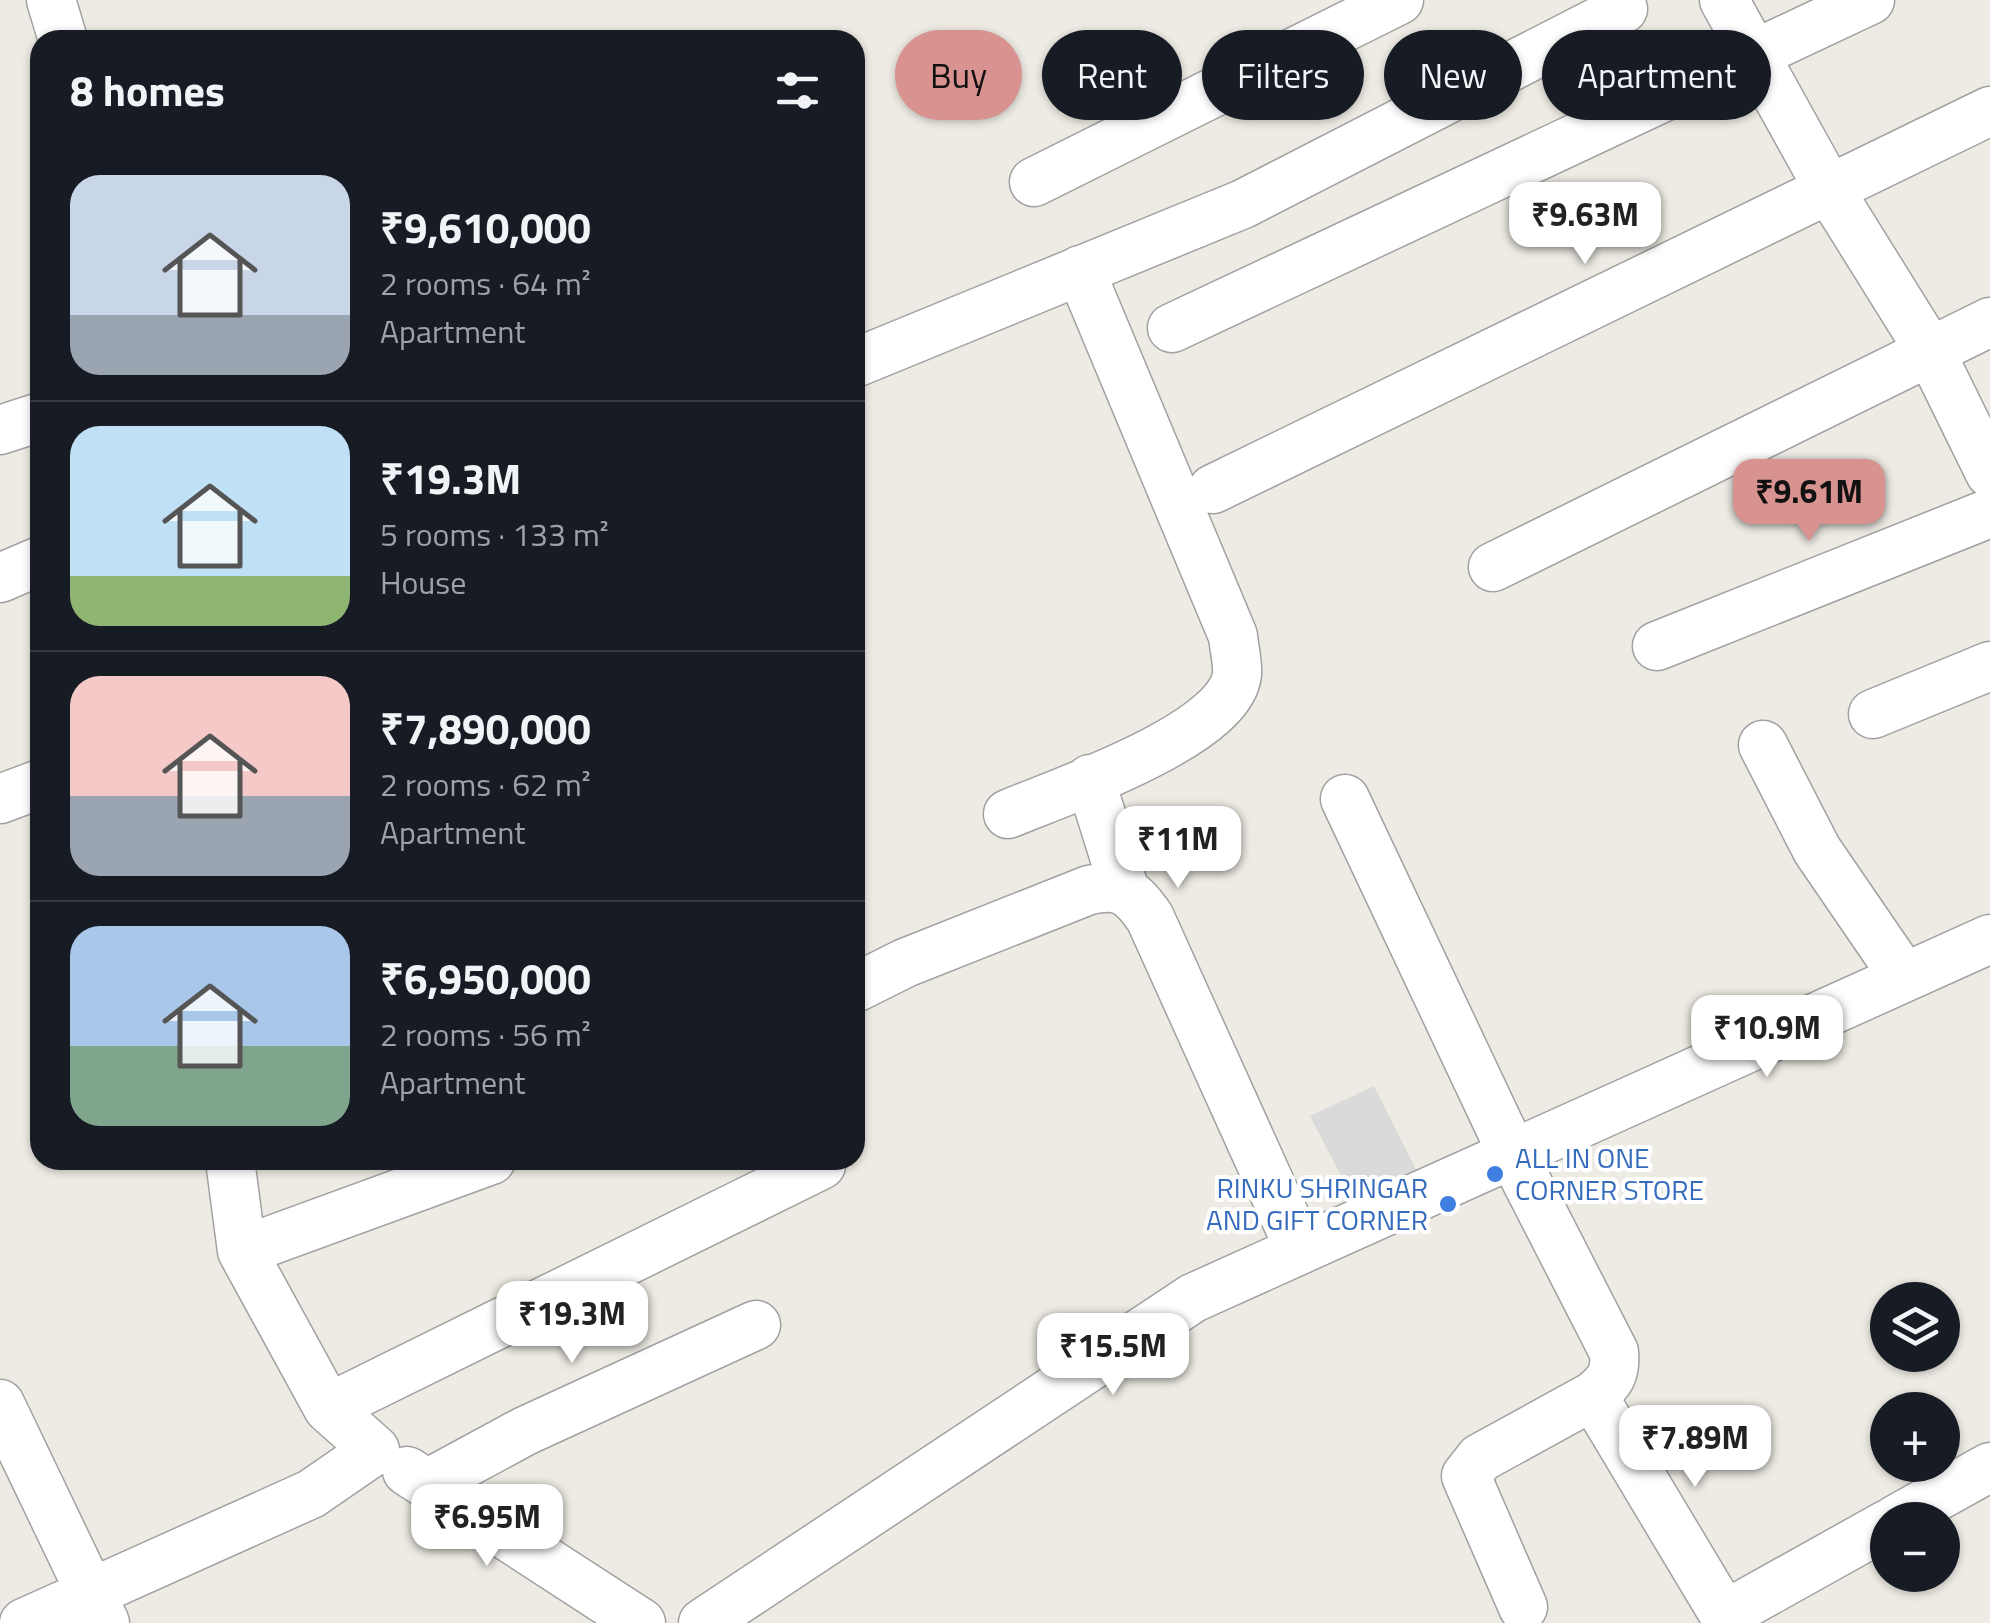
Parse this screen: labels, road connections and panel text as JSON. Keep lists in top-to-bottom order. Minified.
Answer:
{"places":["ALL IN ONE CORNER STORE","RINKU SHRINGAR AND GIFT CORNER"],"page":{"chip":["Buy","Rent","Filters","New","Apartment"],"heading":"8 homes","list":[{"name":"₹9,610,000","note":"2 rooms · 64 m² · Apartment"},{"name":"₹19.3M","note":"5 rooms · 133 m² · House"},{"name":"₹7,890,000","note":"2 rooms · 62 m² · Apartment"},{"name":"₹6,950,000","note":"2 rooms · 56 m² · Apartment"}],"price":["₹9.63M","₹9.61M","₹11M","₹10.9M","₹19.3M","₹15.5M","₹7.89M","₹6.95M"],"map_buttons":["+","−"]}}
